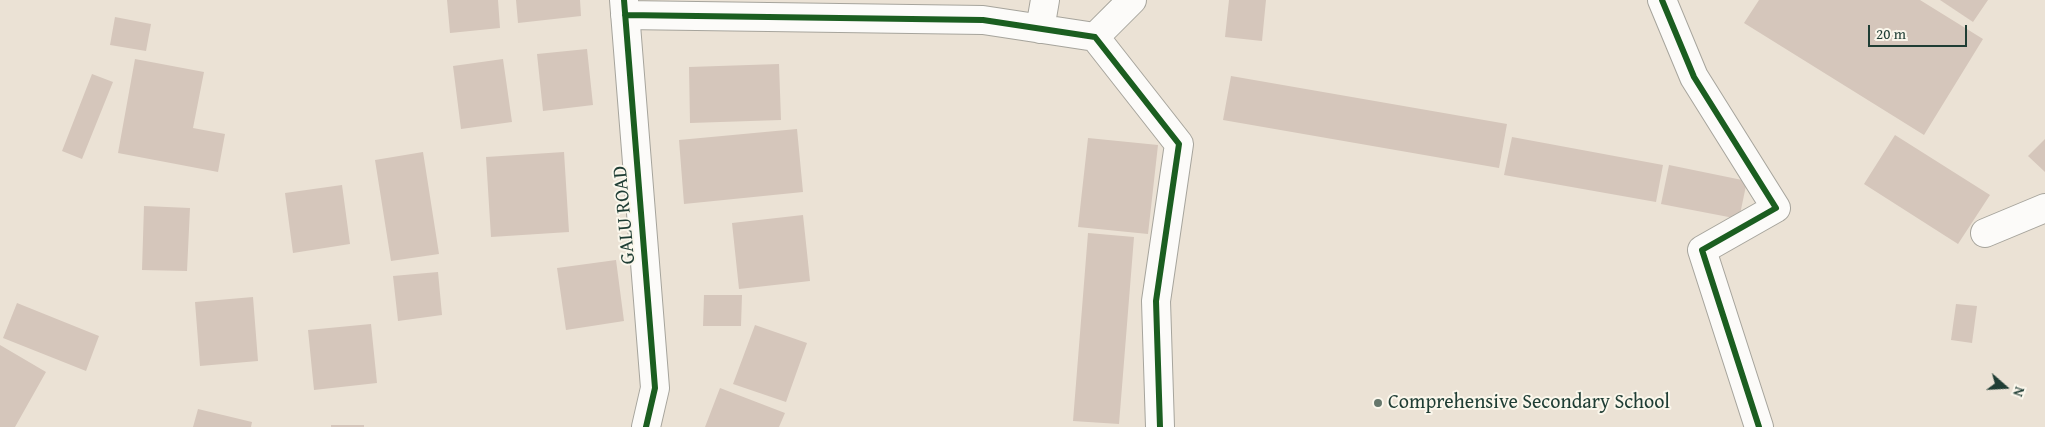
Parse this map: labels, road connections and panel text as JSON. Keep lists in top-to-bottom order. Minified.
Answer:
{"streets":{"street":["GALU ROAD"]},"places":["Comprehensive Secondary School"],"scale_bar":"20 m","north":"right"}
